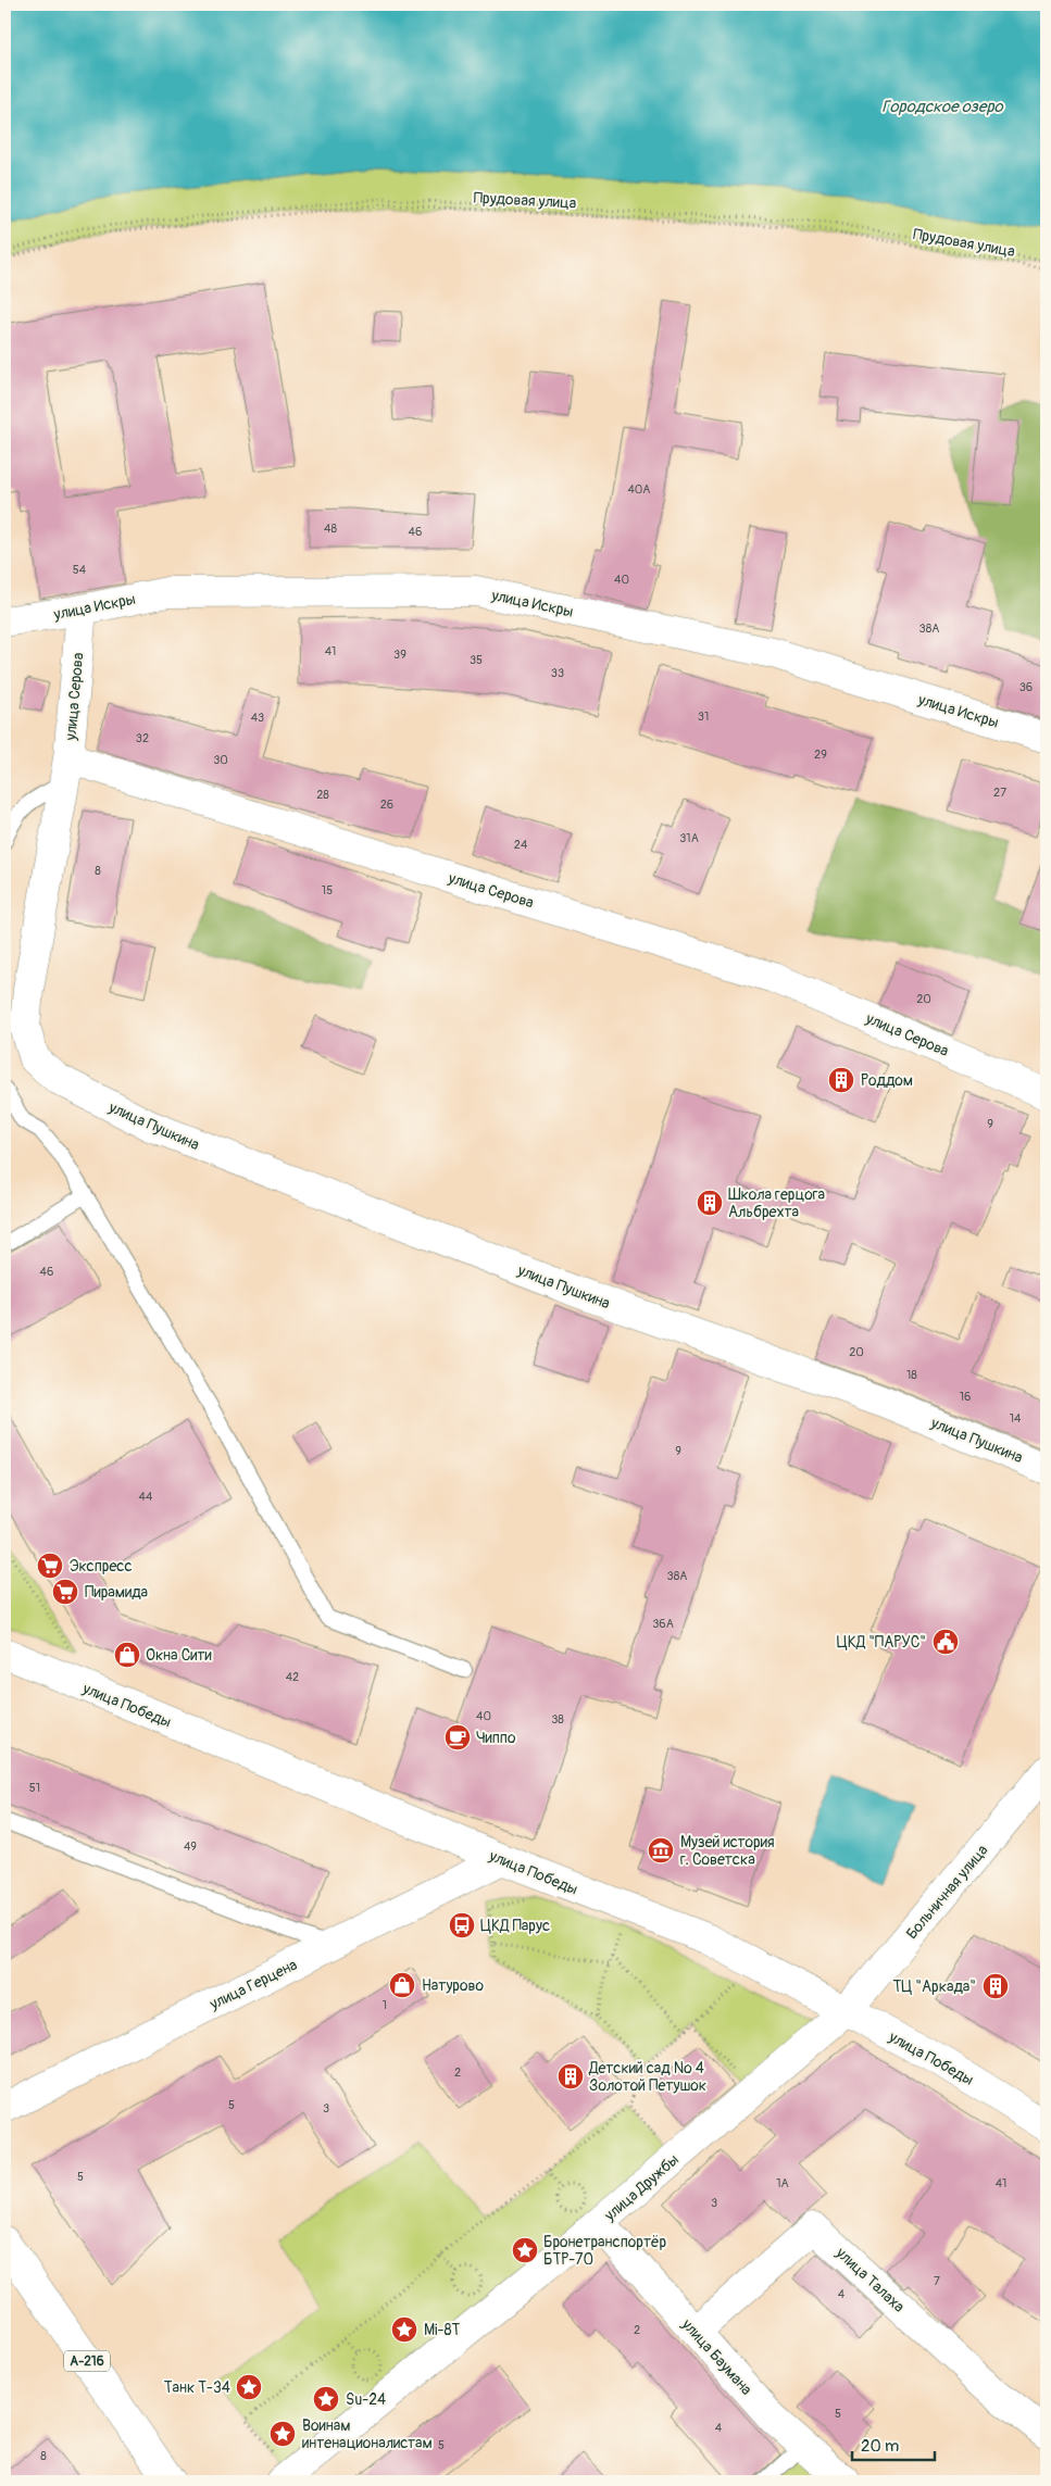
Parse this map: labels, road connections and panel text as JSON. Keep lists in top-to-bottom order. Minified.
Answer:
{"streets":{"street":["улица Искры","улица Серова","улица Пушкина","улица Победы","Больничная улица","улица Герцена","улица Дружбы","улица Талаха","улица Баумана","А-216"],"path":["Прудовая улица"]},"crossings":[["улица Искры","улица Серова"],["улица Серова","улица Пушкина"],["улица Победы","Больничная улица"],["улица Победы","улица Герцена"],["улица Победы","улица Дружбы"],["Больничная улица","улица Дружбы"],["улица Дружбы","улица Баумана"],["улица Талаха","улица Баумана"]],"water":["Городское озеро"],"places":{"building":["Роддом","Школа герцога Альбрехта","ТЦ \"Аркада\"","Детский сад № 4 Золотой Петушок"],"supermarket":["Экспресс","Пирамида"],"public building":["ЦКД \"ПАРУС\""],"shop":["Окна Сити","Натурово"],"cafe":["Чиппо"],"museum":["Музей история г. Советска"],"bus stop":["ЦКД Парус"],"place":["Бронетранспортёр БТР-70","Mi-8T","Танк Т-34","Su-24","Воинам интенационалистам"]},"house_numbers":["40А","48","46","54","40","38А","41","39","35","33","36","31","43","32","29","30","27","28","26","31А","24","8","15","20","9","46","20","18","16","14","9","44","38А","36А","42","40","38","51","49","1","2","5","3","5","1А","41","3","7","4","2","5","4","5","8"],"scale_bar":"20 m"}
